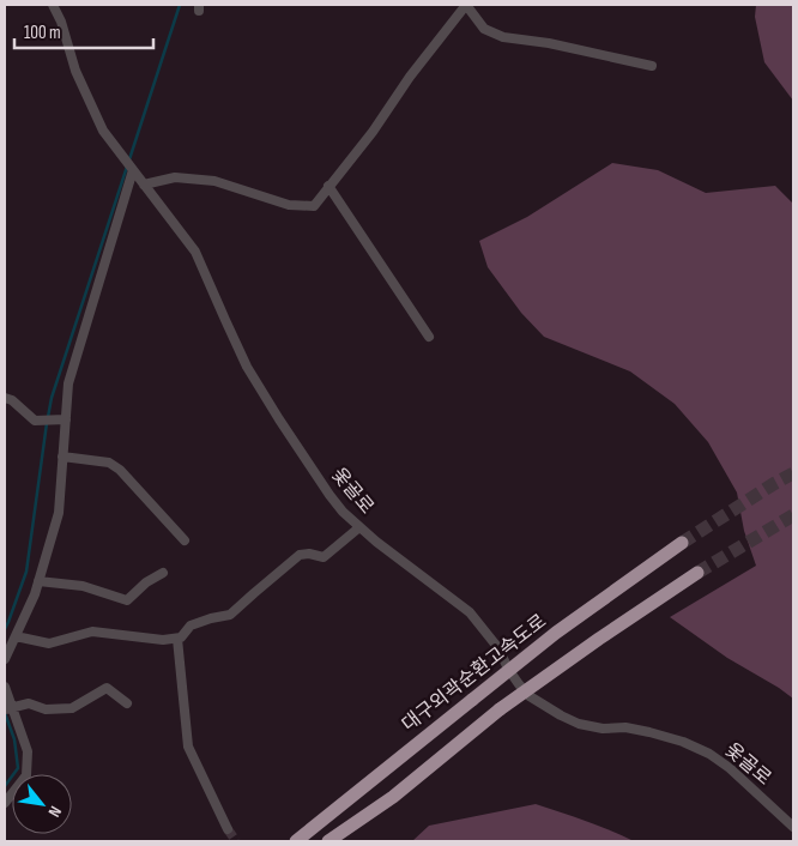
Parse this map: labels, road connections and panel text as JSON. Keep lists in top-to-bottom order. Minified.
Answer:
{"streets":{"highway":["대구외곽순환고속도로"],"street":["옻골로"]},"scale_bar":"100 m","north":"bottom right"}
